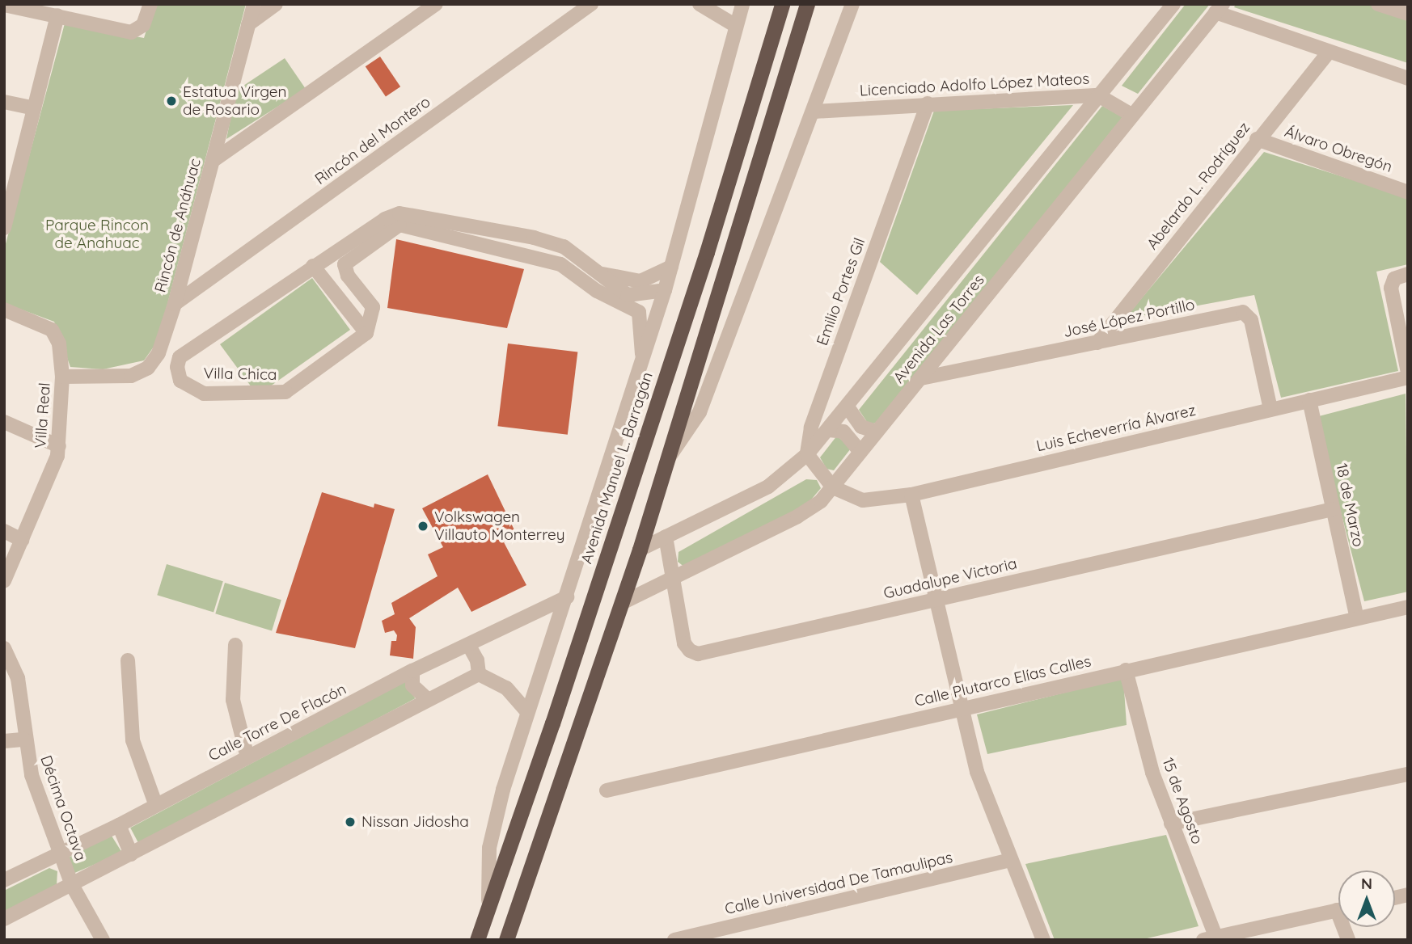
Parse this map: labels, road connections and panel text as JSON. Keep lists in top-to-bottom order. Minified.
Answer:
{"streets":{"highway":["Avenida Manuel L. Barragán"],"street":["Licenciado Adolfo López Mateos","Rincón del Montero","Álvaro Obregón","Abelardo L. Rodríguez","Rincón de Anáhuac","Emilio Portes Gil","José López Portillo","Avenida Las Torres","Villa Chica","Villa Real","Luis Echeverría Álvarez","18 de Marzo","Guadalupe Victoria","Calle Plutarco Elías Calles","Calle Torre De Flacón","15 de Agosto","Décima Octava","Calle Universidad De Tamaulipas"]},"crossings":[["Licenciado Adolfo López Mateos","Emilio Portes Gil"],["Licenciado Adolfo López Mateos","Avenida Las Torres"],["Rincón del Montero","Rincón de Anáhuac"],["Álvaro Obregón","Abelardo L. Rodríguez"],["Abelardo L. Rodríguez","José López Portillo"],["Rincón de Anáhuac","Villa Real"],["Emilio Portes Gil","Avenida Las Torres"],["José López Portillo","Avenida Las Torres"],["José López Portillo","Luis Echeverría Álvarez"],["Avenida Las Torres","Luis Echeverría Álvarez"],["Avenida Las Torres","Guadalupe Victoria"],["Luis Echeverría Álvarez","18 de Marzo"],["18 de Marzo","Guadalupe Victoria"],["18 de Marzo","Calle Plutarco Elías Calles"],["Calle Plutarco Elías Calles","15 de Agosto"],["Calle Torre De Flacón","Décima Octava"]],"parks":["Parque Rincon de Anahuac"],"places":["Estatua Virgen de Rosario","Volkswagen Villauto Monterrey","Nissan Jidosha"],"north":"top"}
